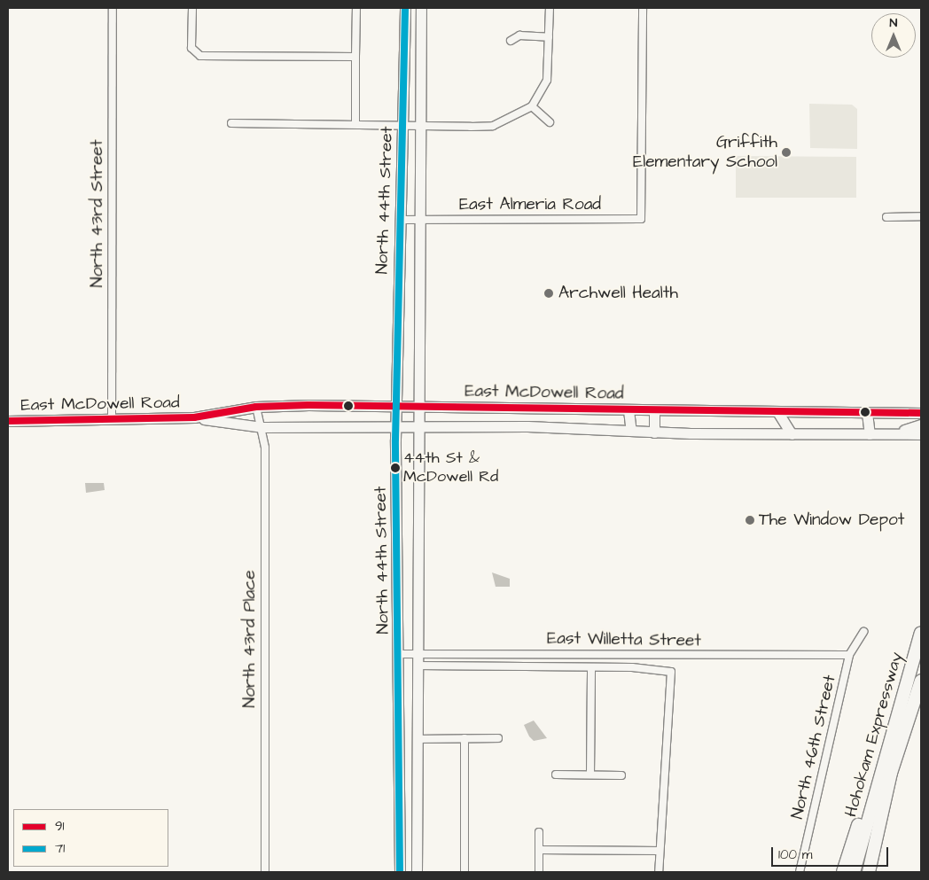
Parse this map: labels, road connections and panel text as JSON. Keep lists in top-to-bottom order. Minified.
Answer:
{"streets":{"highway":["Hohokam Expressway"],"main road":["North 44th Street","East McDowell Road"],"street":["East Almeria Road","North 43rd Street","North 43rd Place","East Willetta Street","North 46th Street"]},"crossings":[["North 44th Street","East Almeria Road"],["North 44th Street","East McDowell Road"],["North 44th Street","East Willetta Street"],["North 43rd Street","East McDowell Road"],["East McDowell Road","North 43rd Place"],["East Willetta Street","North 46th Street"]],"places":["Griffith Elementary School","Archwell Health","44th St & McDowell Rd","The Window Depot"],"lines":["transit line 71","transit line 91"],"legend":["91","71"],"scale_bar":"100 m","north":"top"}
